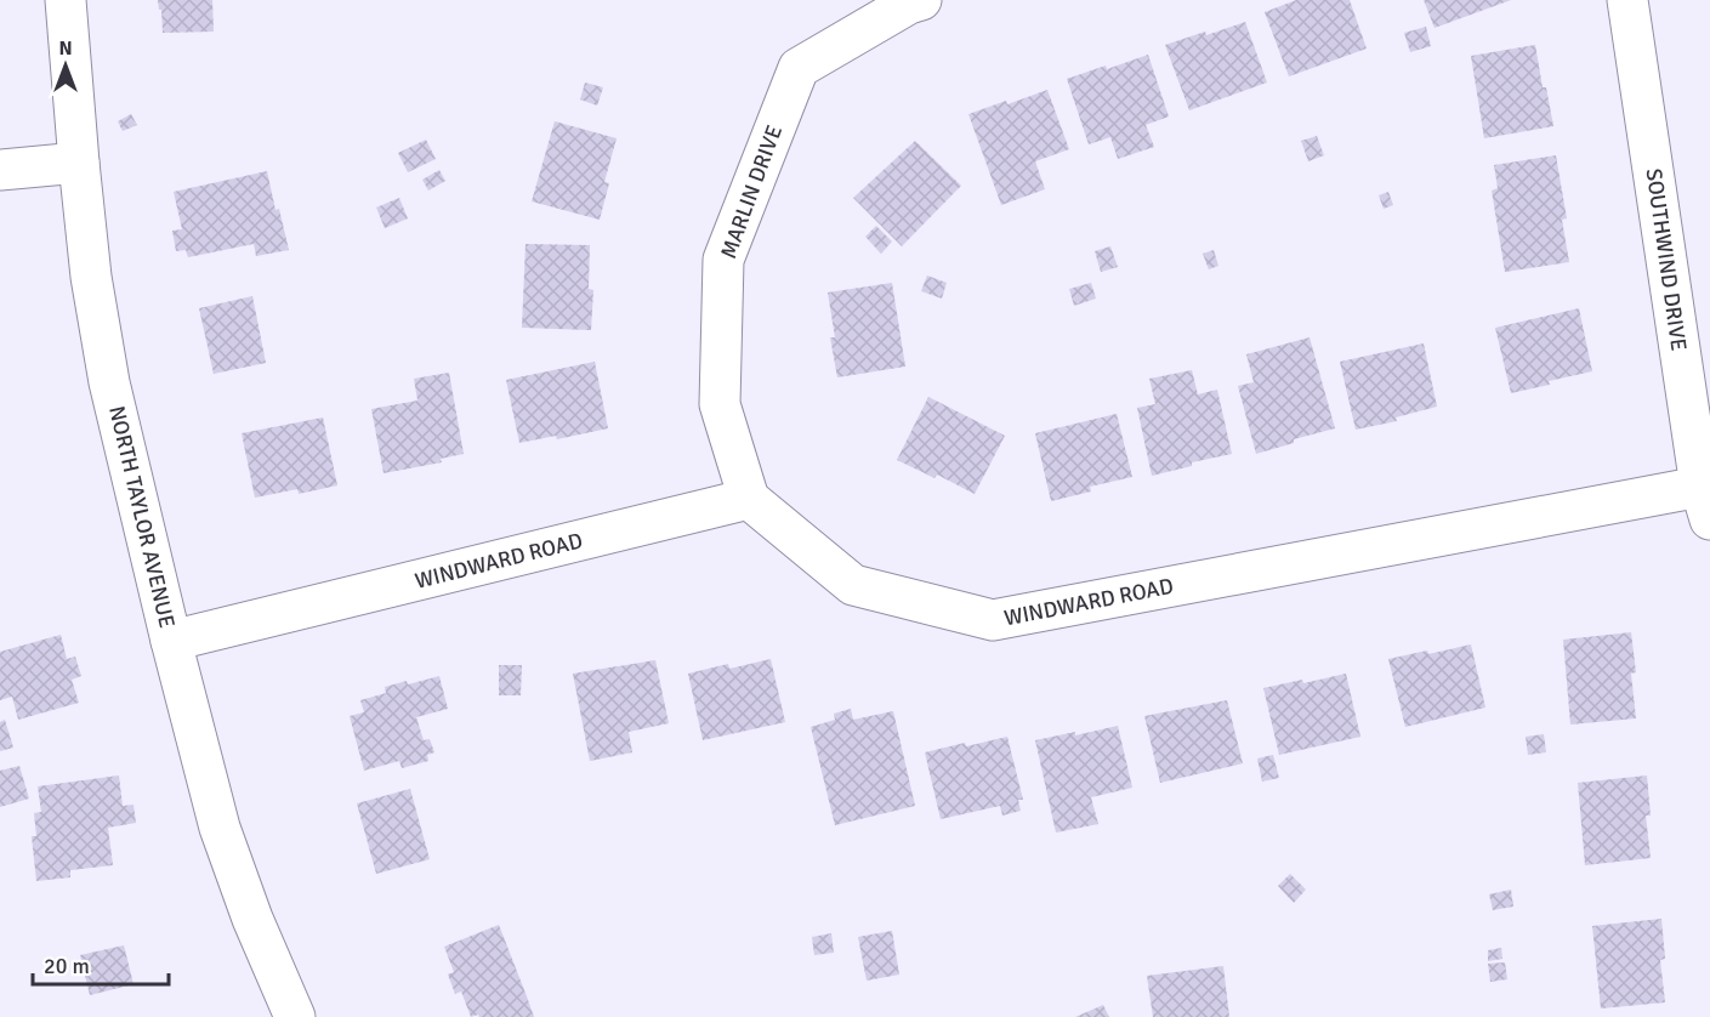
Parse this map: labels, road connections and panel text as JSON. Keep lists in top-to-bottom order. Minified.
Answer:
{"streets":{"street":["MARLIN DRIVE","SOUTHWIND DRIVE","NORTH TAYLOR AVENUE","WINDWARD ROAD"]},"crossings":[["MARLIN DRIVE","WINDWARD ROAD"],["SOUTHWIND DRIVE","WINDWARD ROAD"],["NORTH TAYLOR AVENUE","WINDWARD ROAD"]],"scale_bar":"20 m","north":"top"}
